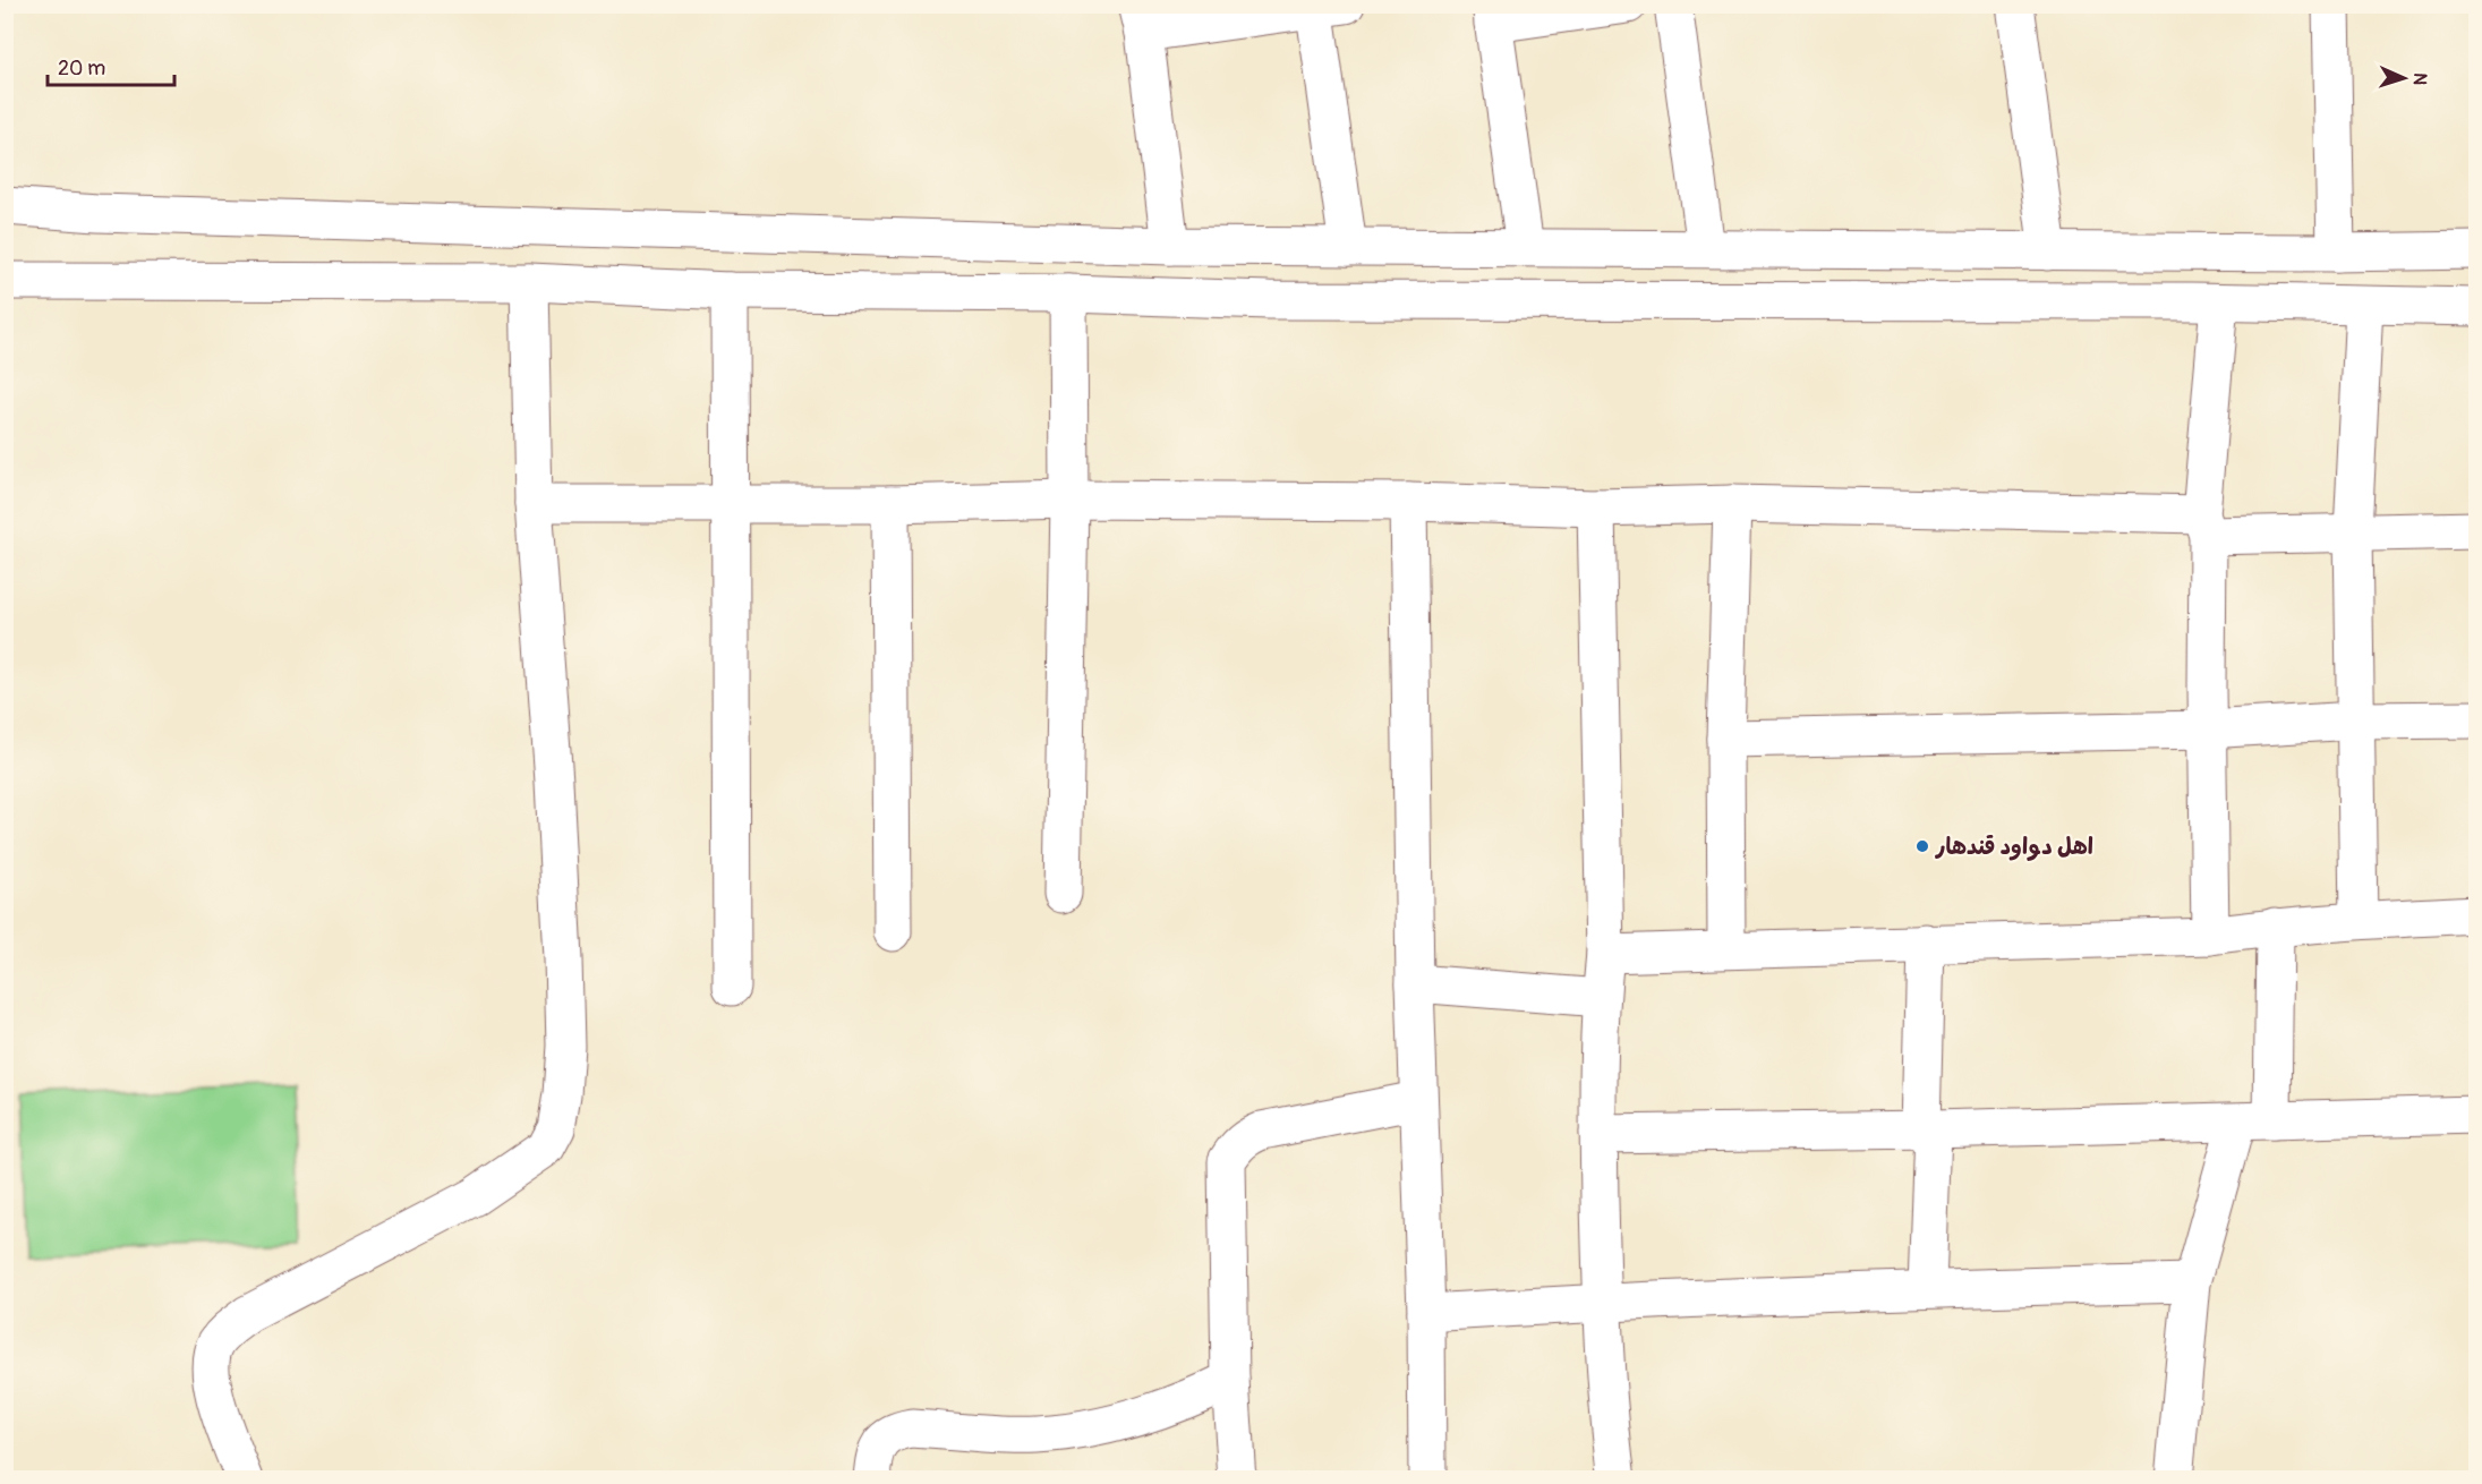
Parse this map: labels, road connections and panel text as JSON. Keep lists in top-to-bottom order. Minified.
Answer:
{"places":["اهل دواود قندهار"],"scale_bar":"20 m","north":"right"}
